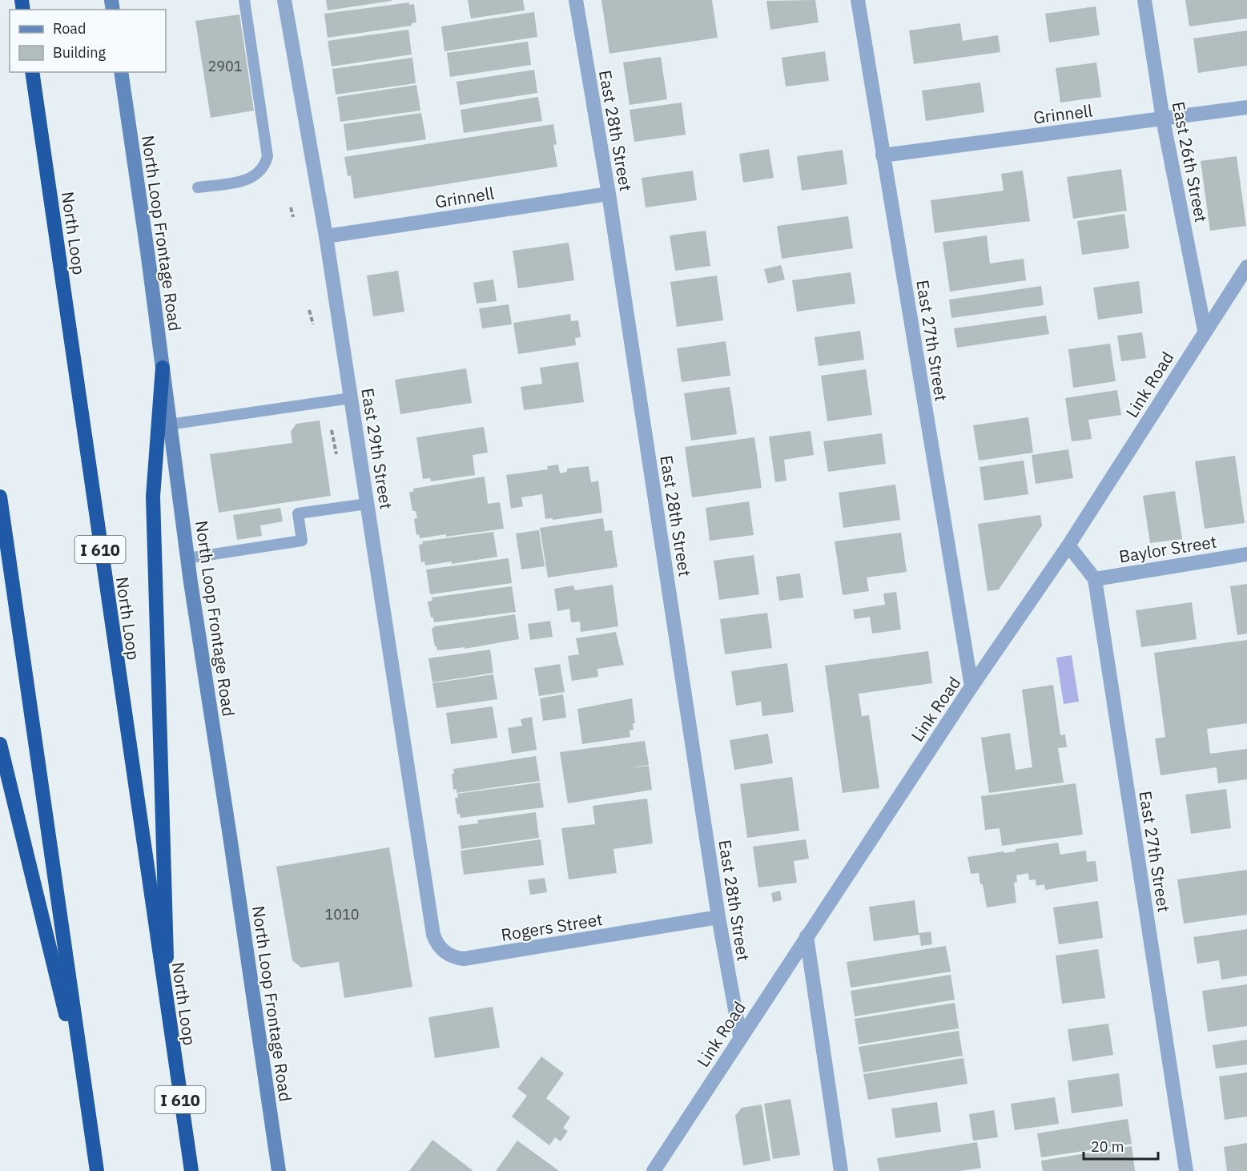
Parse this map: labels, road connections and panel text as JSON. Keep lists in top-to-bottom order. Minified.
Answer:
{"streets":{"highway":["North Loop","I 610"],"main road":["North Loop Frontage Road"],"street":["Grinnell","East 28th Street","East 26th Street","East 27th Street","Link Road","East 29th Street","Baylor Street","Rogers Street"]},"crossings":[["Grinnell","East 28th Street"],["Grinnell","East 26th Street"],["Grinnell","East 27th Street"],["Grinnell","East 29th Street"],["East 28th Street","Link Road"],["East 28th Street","Rogers Street"],["East 26th Street","Link Road"],["East 27th Street","Link Road"],["East 27th Street","Baylor Street"],["East 29th Street","Rogers Street"]],"house_numbers":["2901","1010"],"legend":["Road","Building"],"scale_bar":"20 m"}
